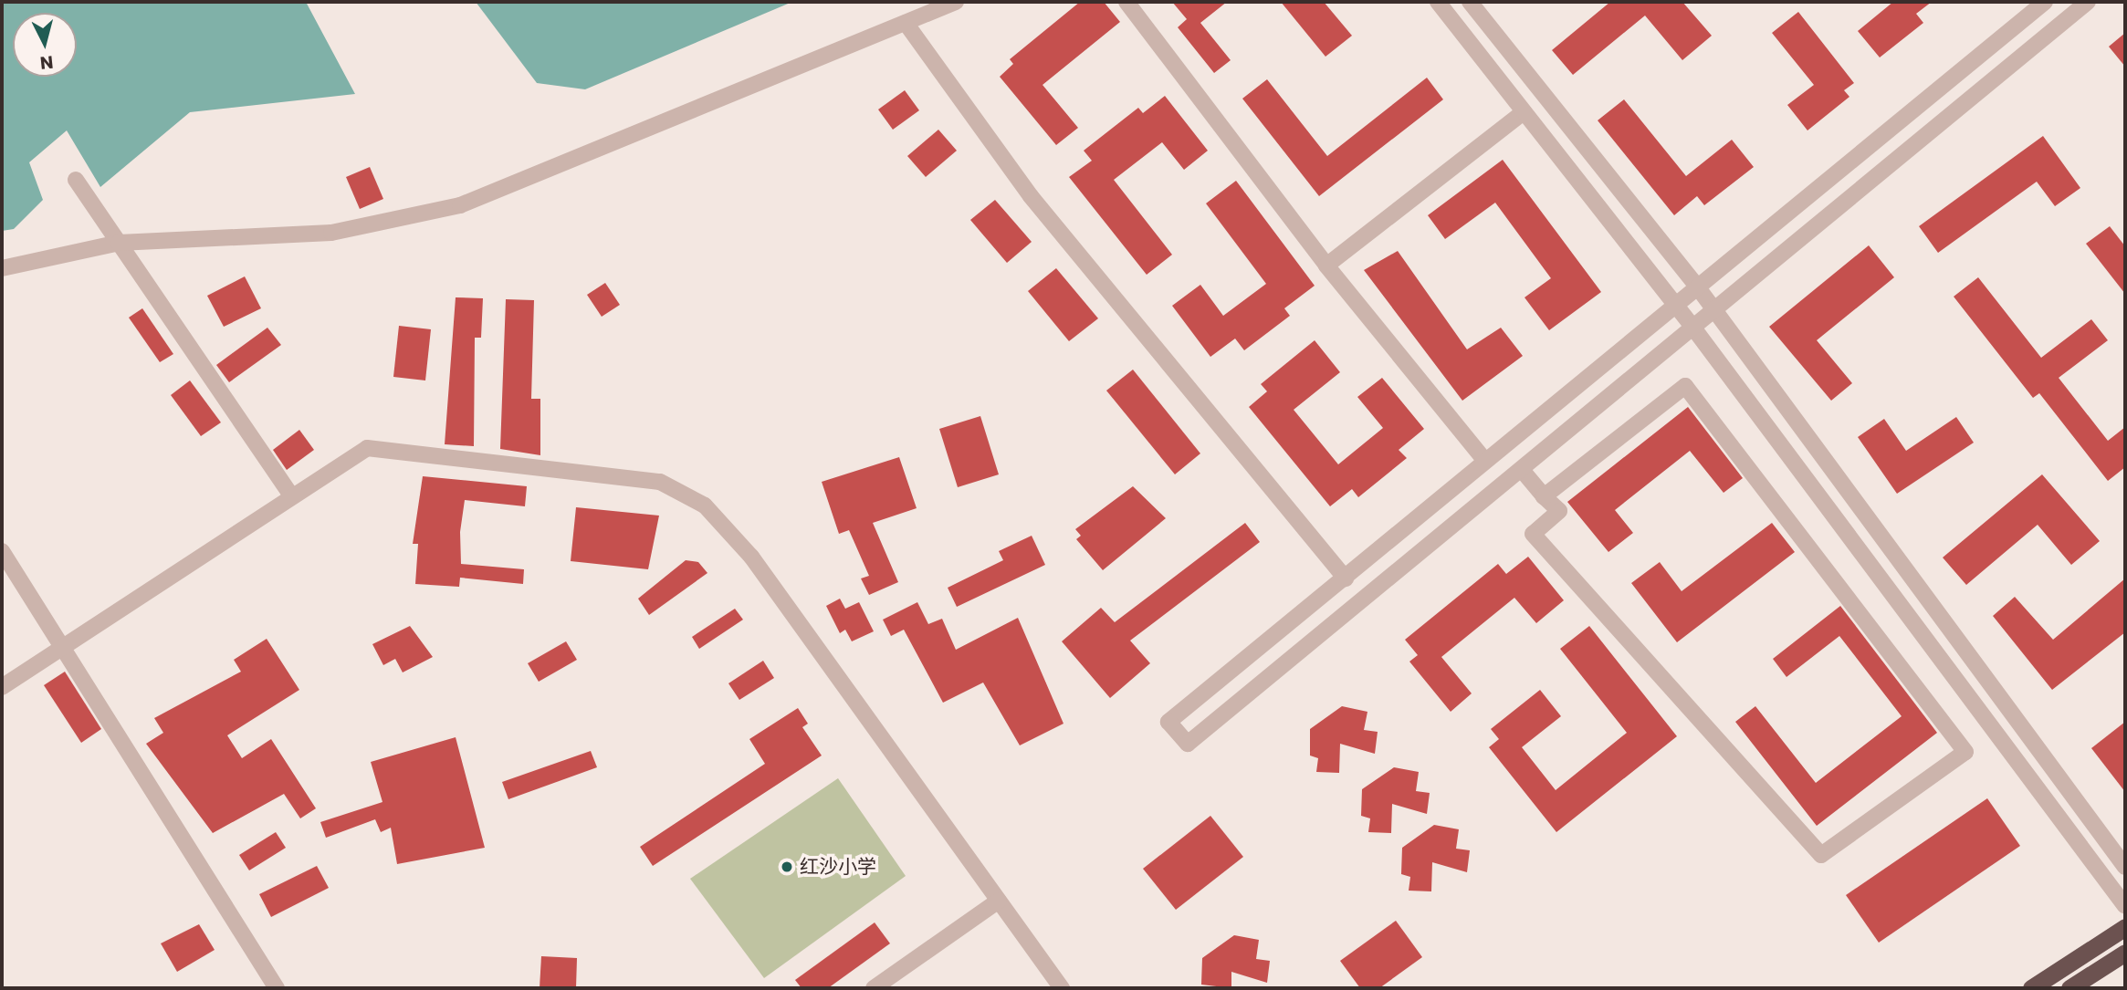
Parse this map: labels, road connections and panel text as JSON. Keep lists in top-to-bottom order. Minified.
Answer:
{"places":["红沙小学"],"north":"bottom"}
